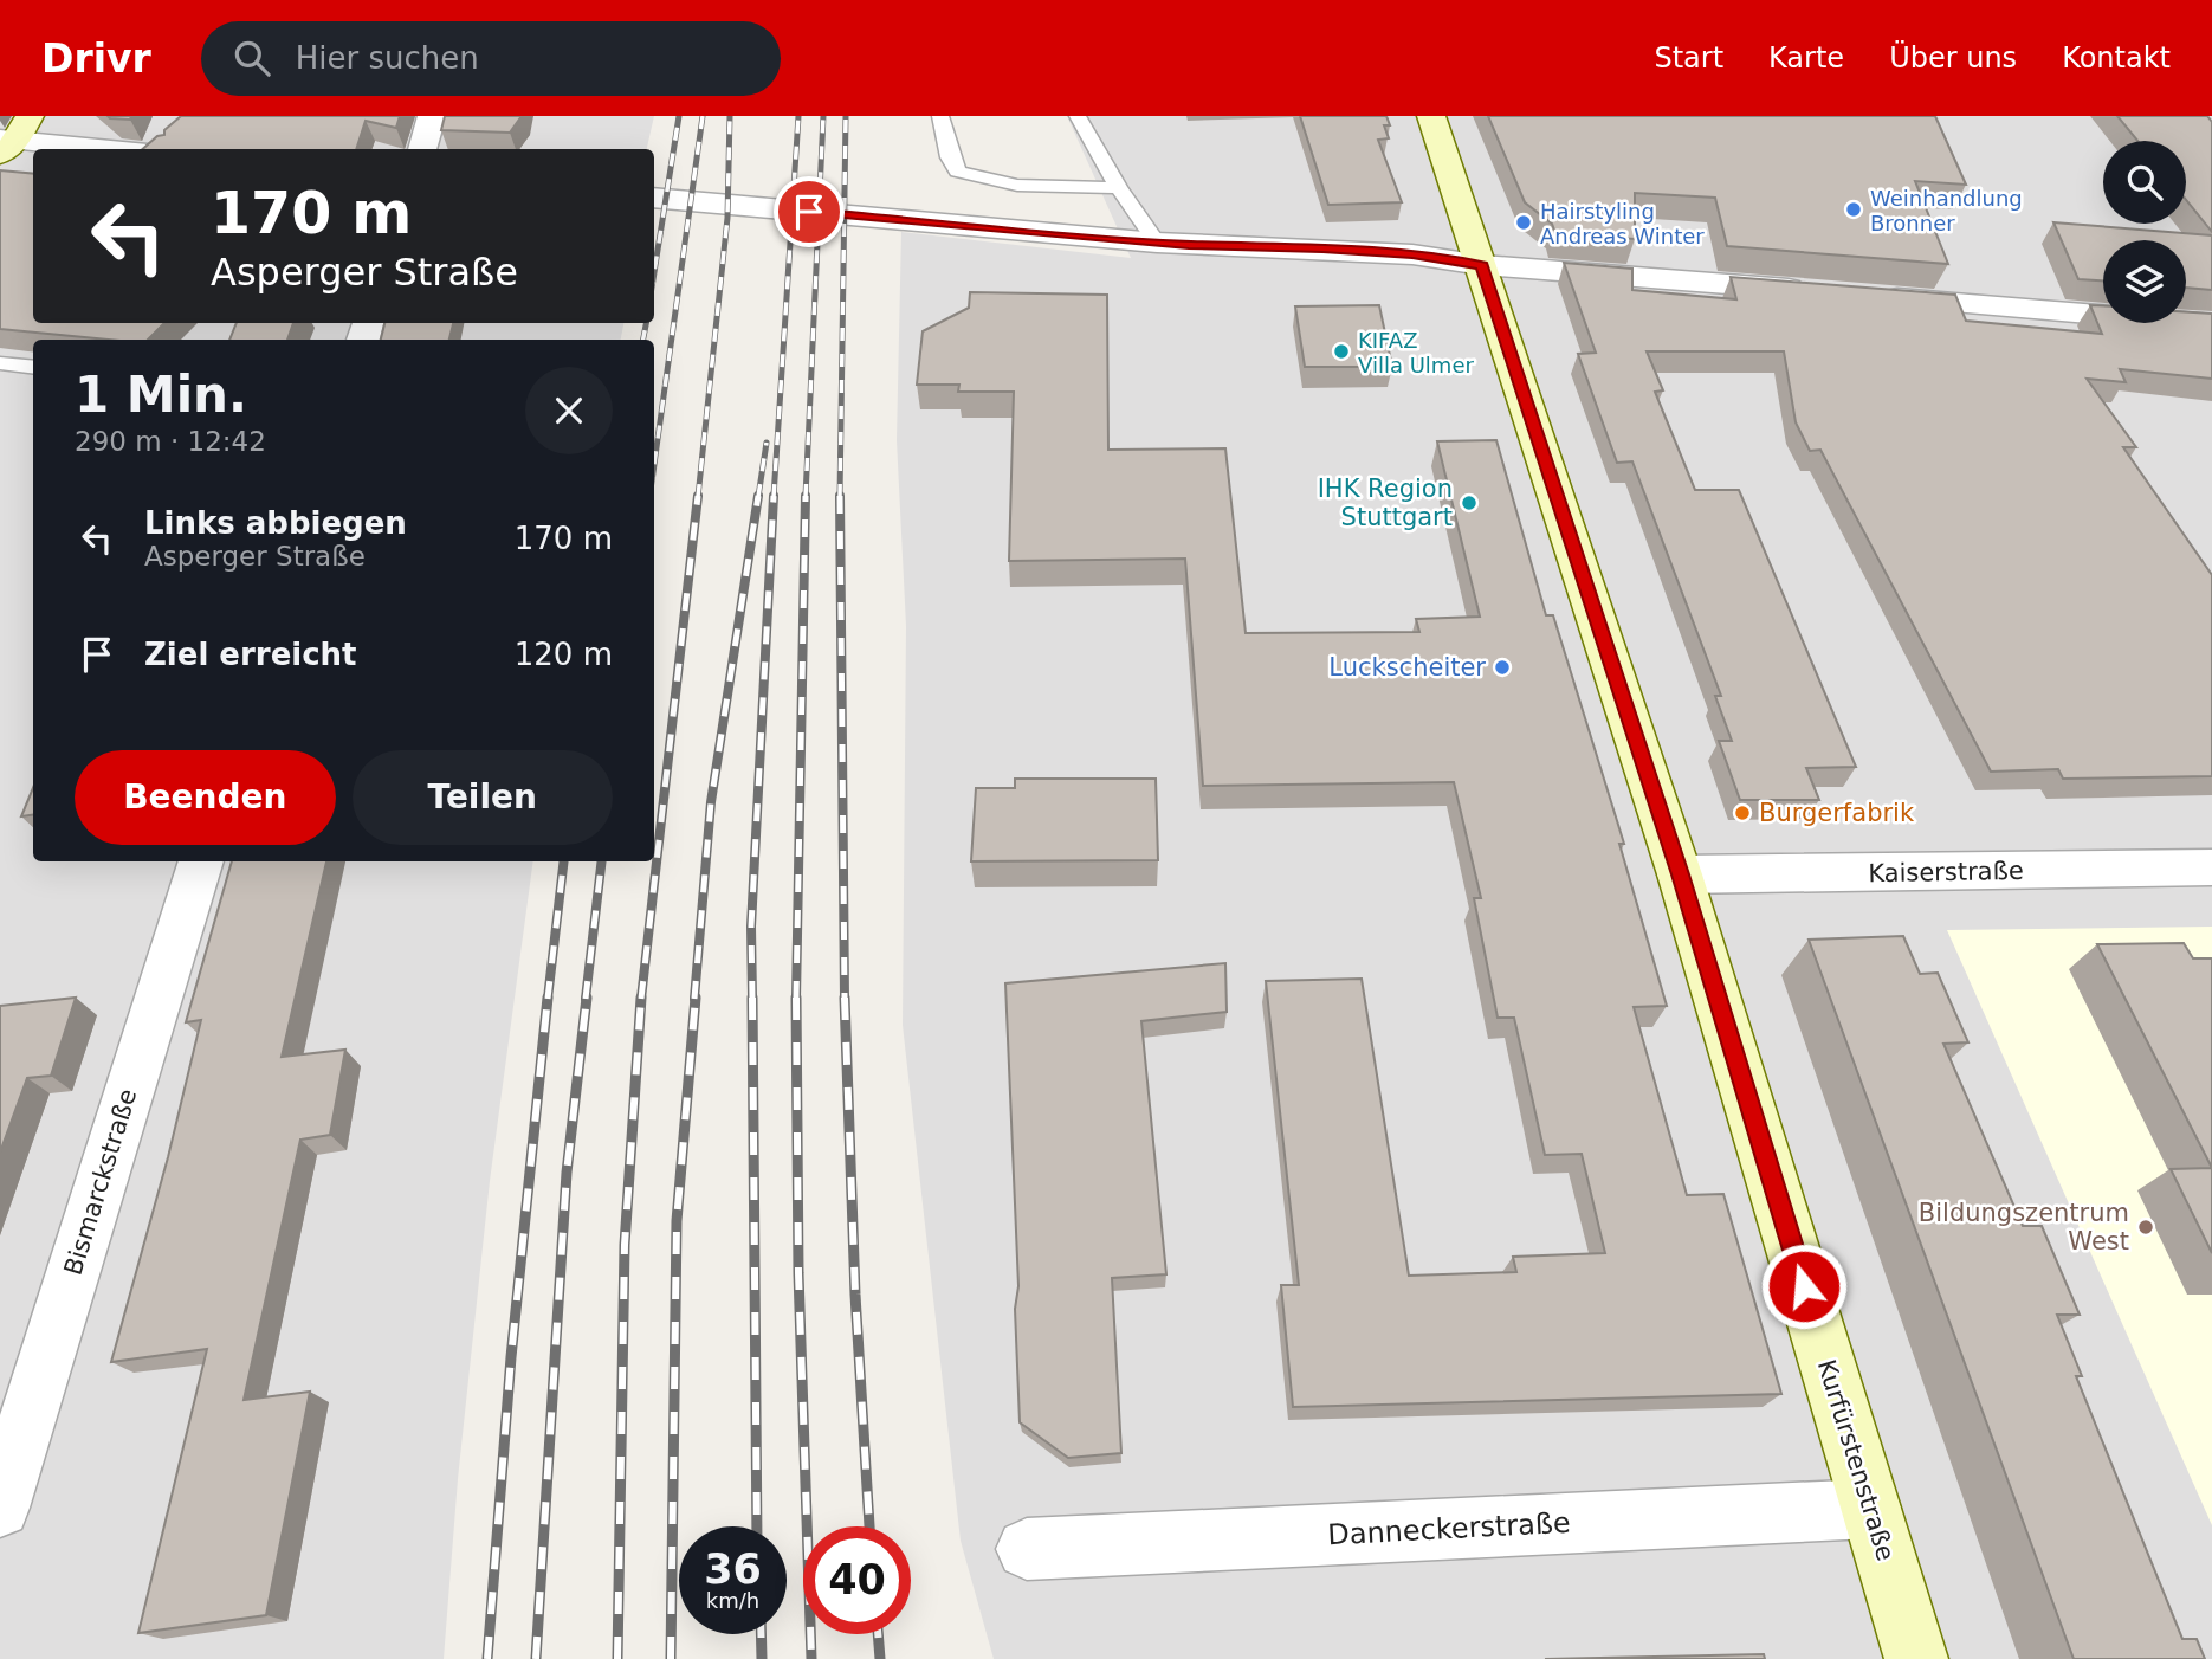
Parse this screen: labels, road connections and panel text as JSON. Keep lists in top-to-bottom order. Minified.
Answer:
{"streets":{"street":["Kaiserstraße","Bismarckstraße","Kurfürstenstraße","Danneckerstraße"]},"crossings":[["Kaiserstraße","Kurfürstenstraße"],["Kurfürstenstraße","Danneckerstraße"]],"places":["Weinhandlung Bronner","Hairstyling Andreas Winter","KIFAZ Villa Ulmer","IHK Region Stuttgart","Luckscheiter","Burgerfabrik","Bildungszentrum West"],"page":{"header":"Drivr","search":"Hier suchen","nav":["Start","Karte","Über uns","Kontakt"],"turn":["170 m","Asperger Straße"],"heading":["1 Min.","290 m · 12:42"],"list":[{"name":"Links abbiegen","note":"Asperger Straße","value":"170 m"},{"name":"Ziel erreicht","value":"120 m"}],"buttons":["Beenden","Teilen"],"speed":"36 km/h","limit":"40"}}
